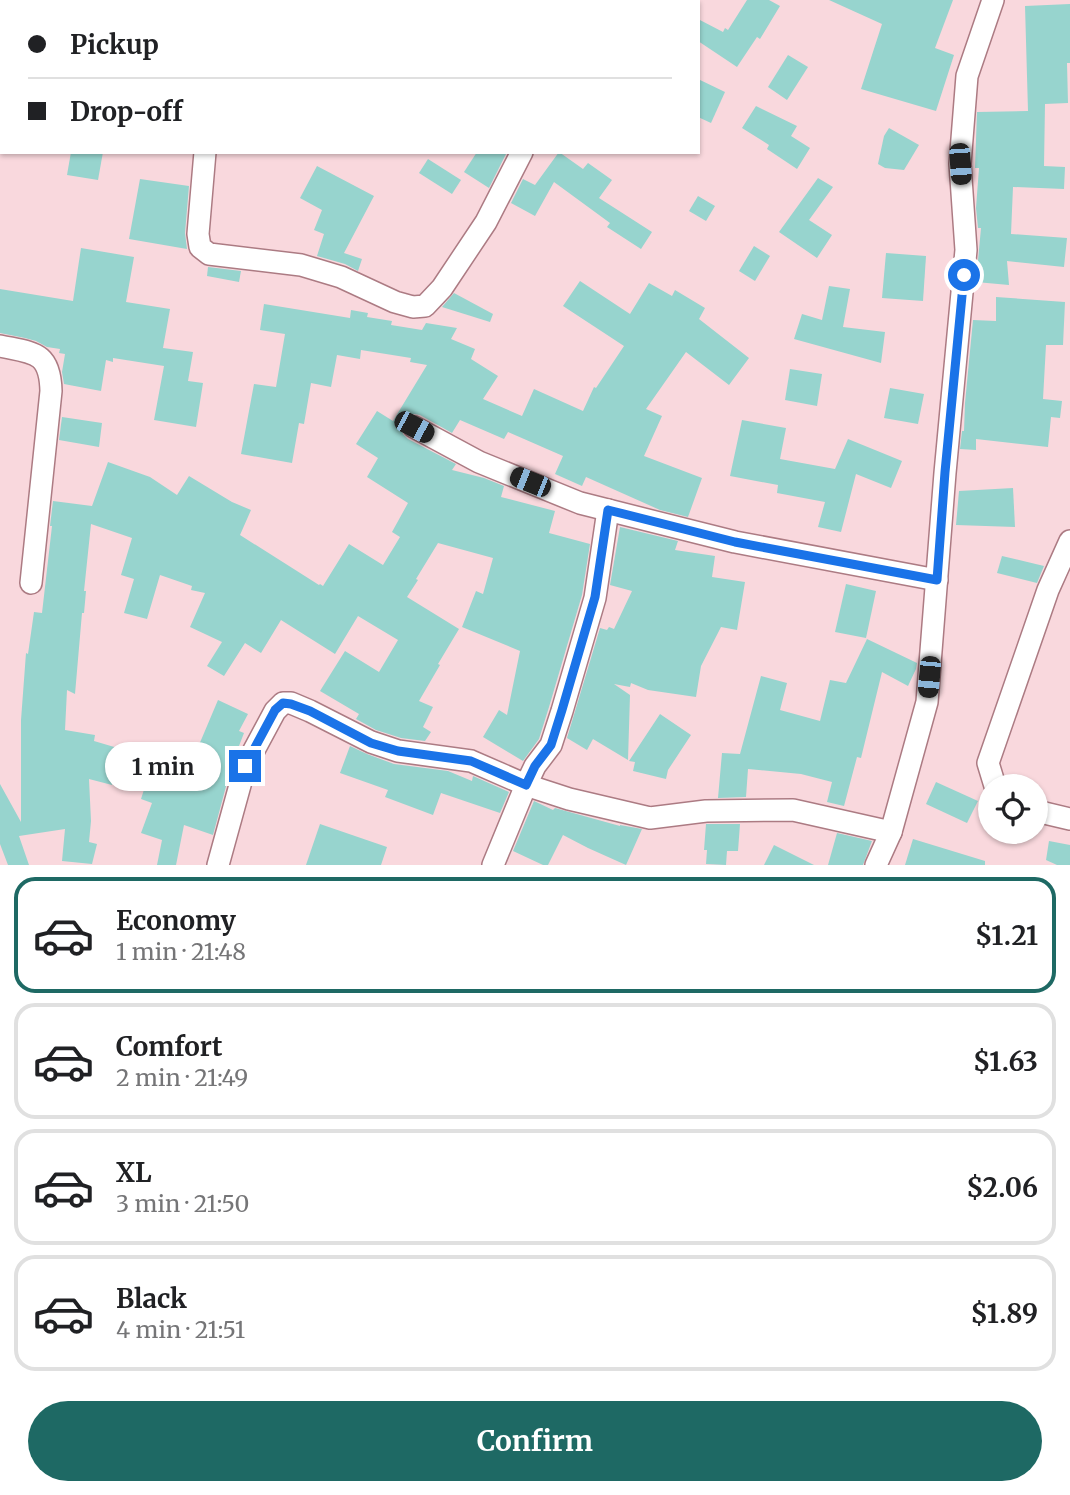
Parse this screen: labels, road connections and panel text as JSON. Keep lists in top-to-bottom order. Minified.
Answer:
{"page":{"banner":["Pickup","Drop-off"],"bubble":"1 min","list":[{"name":"Economy","note":"1 min · 21:48","value":"$1.21"},{"name":"Comfort","note":"2 min · 21:49","value":"$1.63"},{"name":"XL","note":"3 min · 21:50","value":"$2.06"},{"name":"Black","note":"4 min · 21:51","value":"$1.89"}],"buttons":"Confirm"}}
